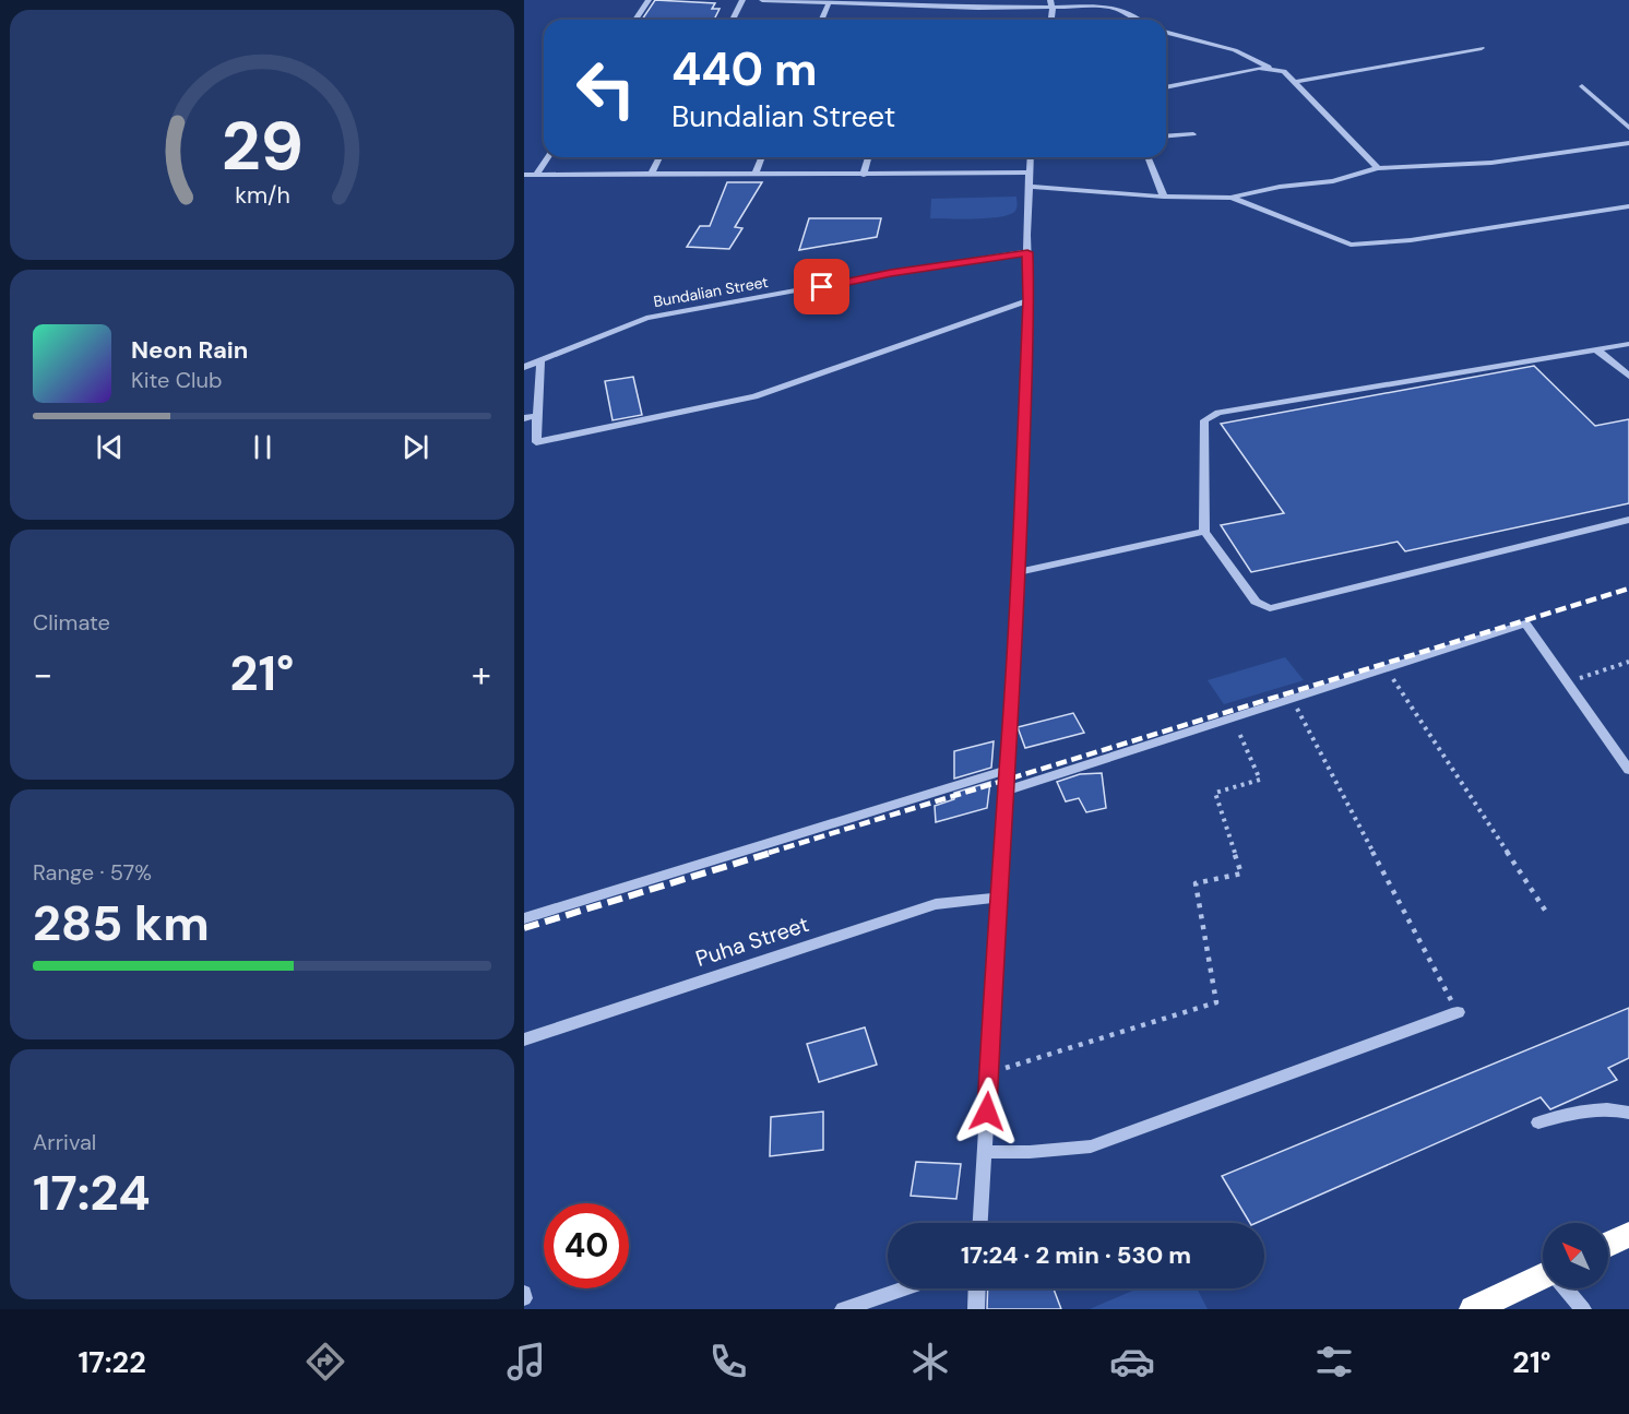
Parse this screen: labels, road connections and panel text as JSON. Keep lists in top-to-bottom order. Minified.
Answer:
{"streets":{"street":["Bundalian Street","Puha Street"]},"north":"top left","page":{"turn":["440 m","Bundalian Street"],"song":["Neon Rain","Kite Club"],"tile":["Climate",["Range · 57%","285 km"],["Arrival","17:24"]],"heat":["−","21°","+"],"limit":"40","trip":"17:24 · 2 min · 530 m","tabs":["17:22","21°"],"gauge":["29","km/h"]}}
